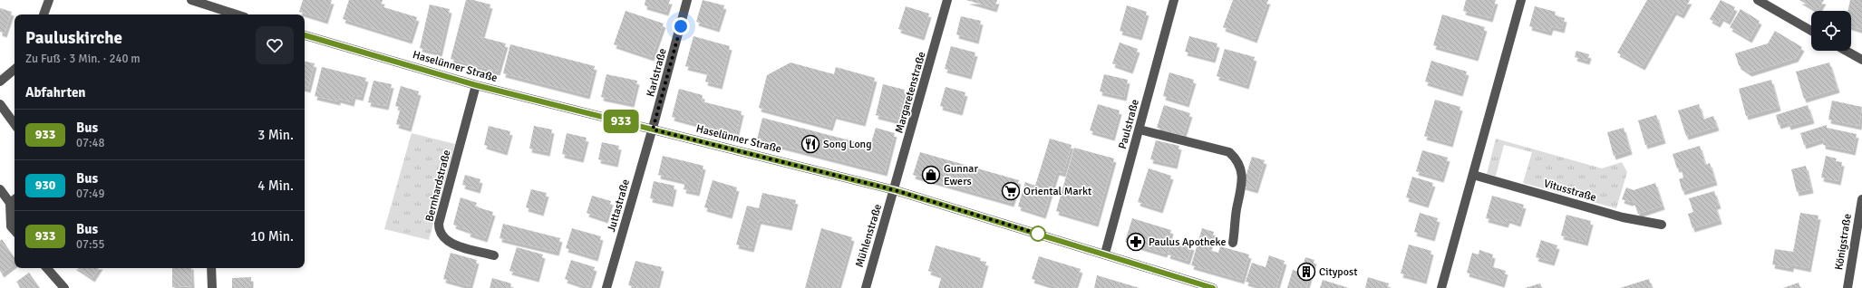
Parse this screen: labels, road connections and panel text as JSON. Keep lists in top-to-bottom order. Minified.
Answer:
{"streets":{"street":["Haselünner Straße","Karlstraße","Margaretenstraße","Paulstraße","Bernhardstraße","Vitusstraße","Juttastraße","Mühlenstraße","Königstraße"]},"crossings":[["Haselünner Straße","Karlstraße"],["Haselünner Straße","Margaretenstraße"],["Haselünner Straße","Paulstraße"],["Haselünner Straße","Bernhardstraße"],["Haselünner Straße","Juttastraße"],["Haselünner Straße","Mühlenstraße"],["Karlstraße","Juttastraße"],["Margaretenstraße","Mühlenstraße"]],"places":{"restaurant":["Song Long"],"shop":["Gunnar Ewers"],"supermarket":["Oriental Markt"],"pharmacy":["Paulus Apotheke"],"building":["Citypost"]},"lines":["bus line 933"],"page":{"on_map":"933","heading":[["Pauluskirche","Zu Fuß · 3 Min. · 240 m"],"Abfahrten"],"list":[{"mark":"933","name":"Bus","note":"07:48","value":"3 Min."},{"mark":"930","name":"Bus","note":"07:49","value":"4 Min."},{"mark":"933","name":"Bus","note":"07:55","value":"10 Min."}]}}
